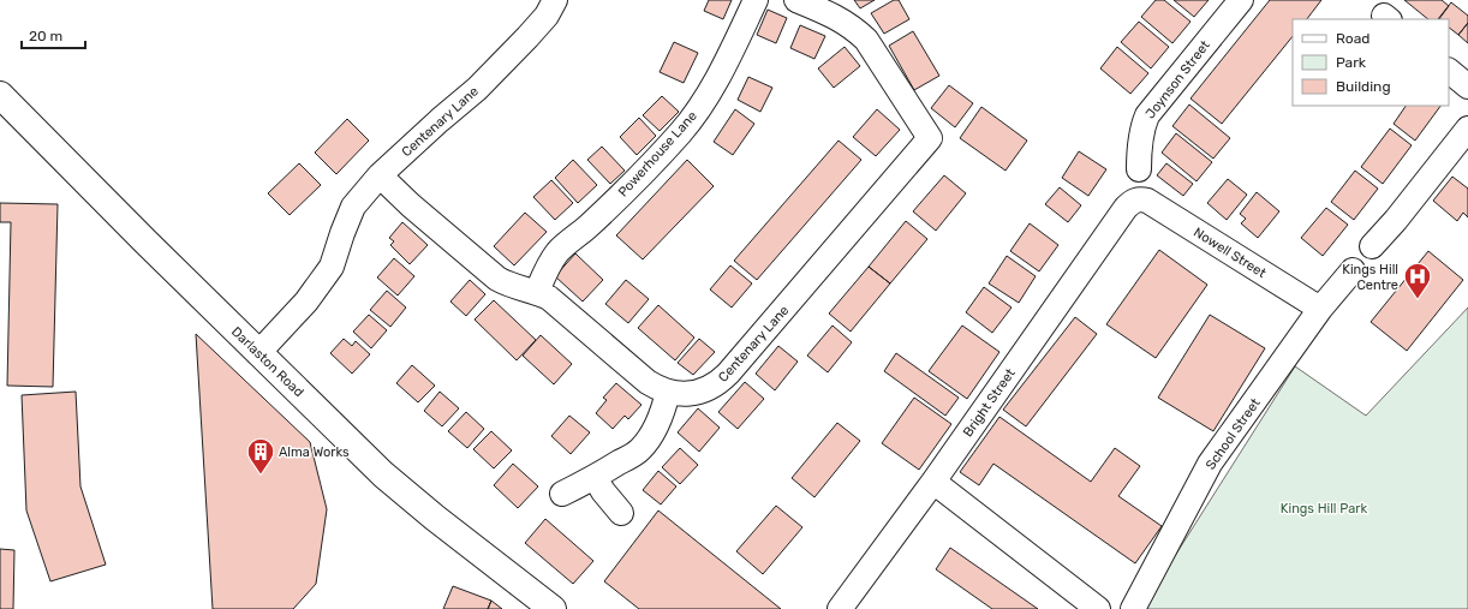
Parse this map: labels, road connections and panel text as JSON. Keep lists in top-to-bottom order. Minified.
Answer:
{"streets":{"main road":["Darlaston Road"],"street":["Joynson Street","Centenary Lane","Powerhouse Lane","Nowell Street","Bright Street","School Street"]},"crossings":[["Centenary Lane","Powerhouse Lane"],["Centenary Lane","Darlaston Road"],["Nowell Street","Bright Street"],["Nowell Street","School Street"]],"parks":["Kings Hill Park"],"places":{"hospital":["Kings Hill Centre"],"building":["Alma Works"]},"legend":["Road","Park","Building"],"scale_bar":"20 m"}
